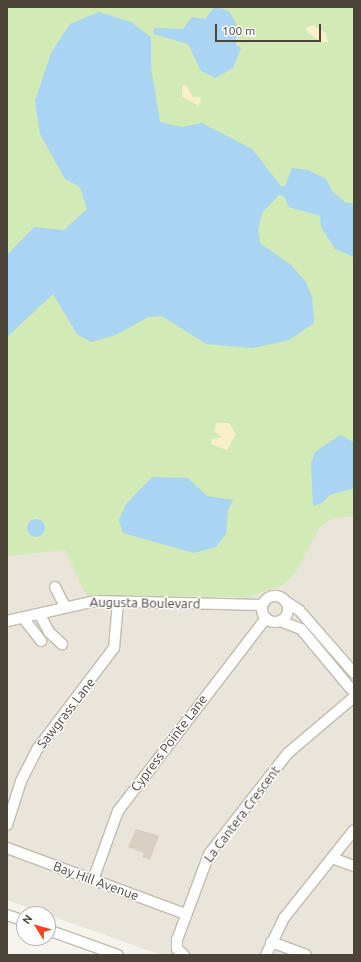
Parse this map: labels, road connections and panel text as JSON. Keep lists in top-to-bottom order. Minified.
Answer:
{"streets":{"street":["Augusta Boulevard","Sawgrass Lane","Cypress Pointe Lane","La Cantera Crescent","Bay Hill Avenue"]},"crossings":[["Augusta Boulevard","Sawgrass Lane"],["Augusta Boulevard","Cypress Pointe Lane"],["Cypress Pointe Lane","Bay Hill Avenue"],["La Cantera Crescent","Bay Hill Avenue"]],"scale_bar":"100 m","north":"top left"}
